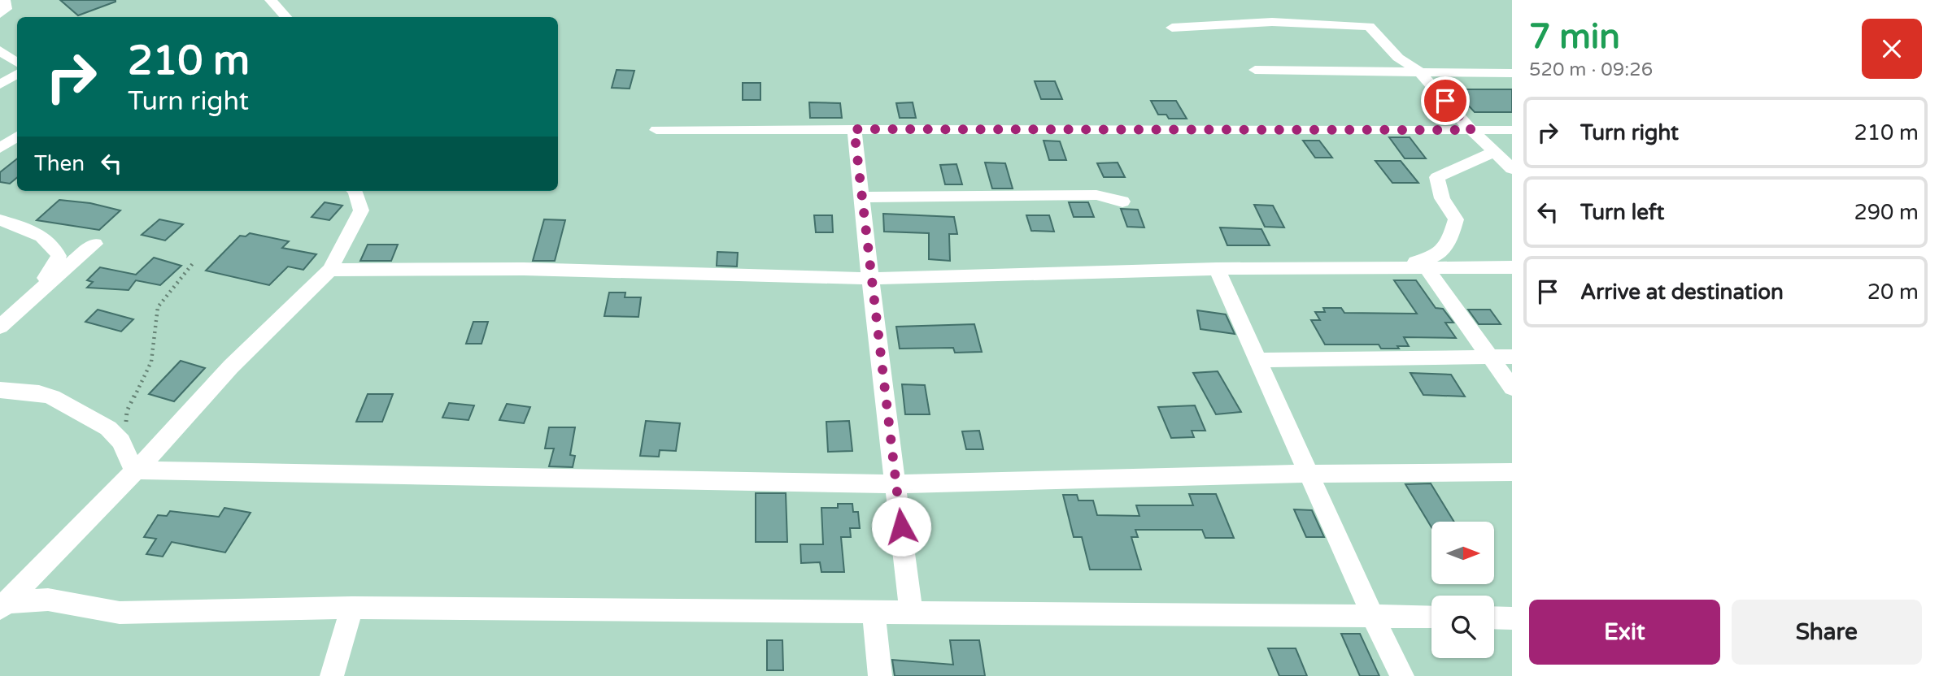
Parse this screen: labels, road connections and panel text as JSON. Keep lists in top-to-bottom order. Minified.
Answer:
{"north":"right","page":{"heading":["7 min","520 m · 09:26"],"turn":["210 m","Turn right"],"list":[{"name":"Turn right","value":"210 m"},{"name":"Turn left","value":"290 m"},{"name":"Arrive at destination","value":"20 m"}],"then":"Then","buttons":["Exit","Share"]}}
